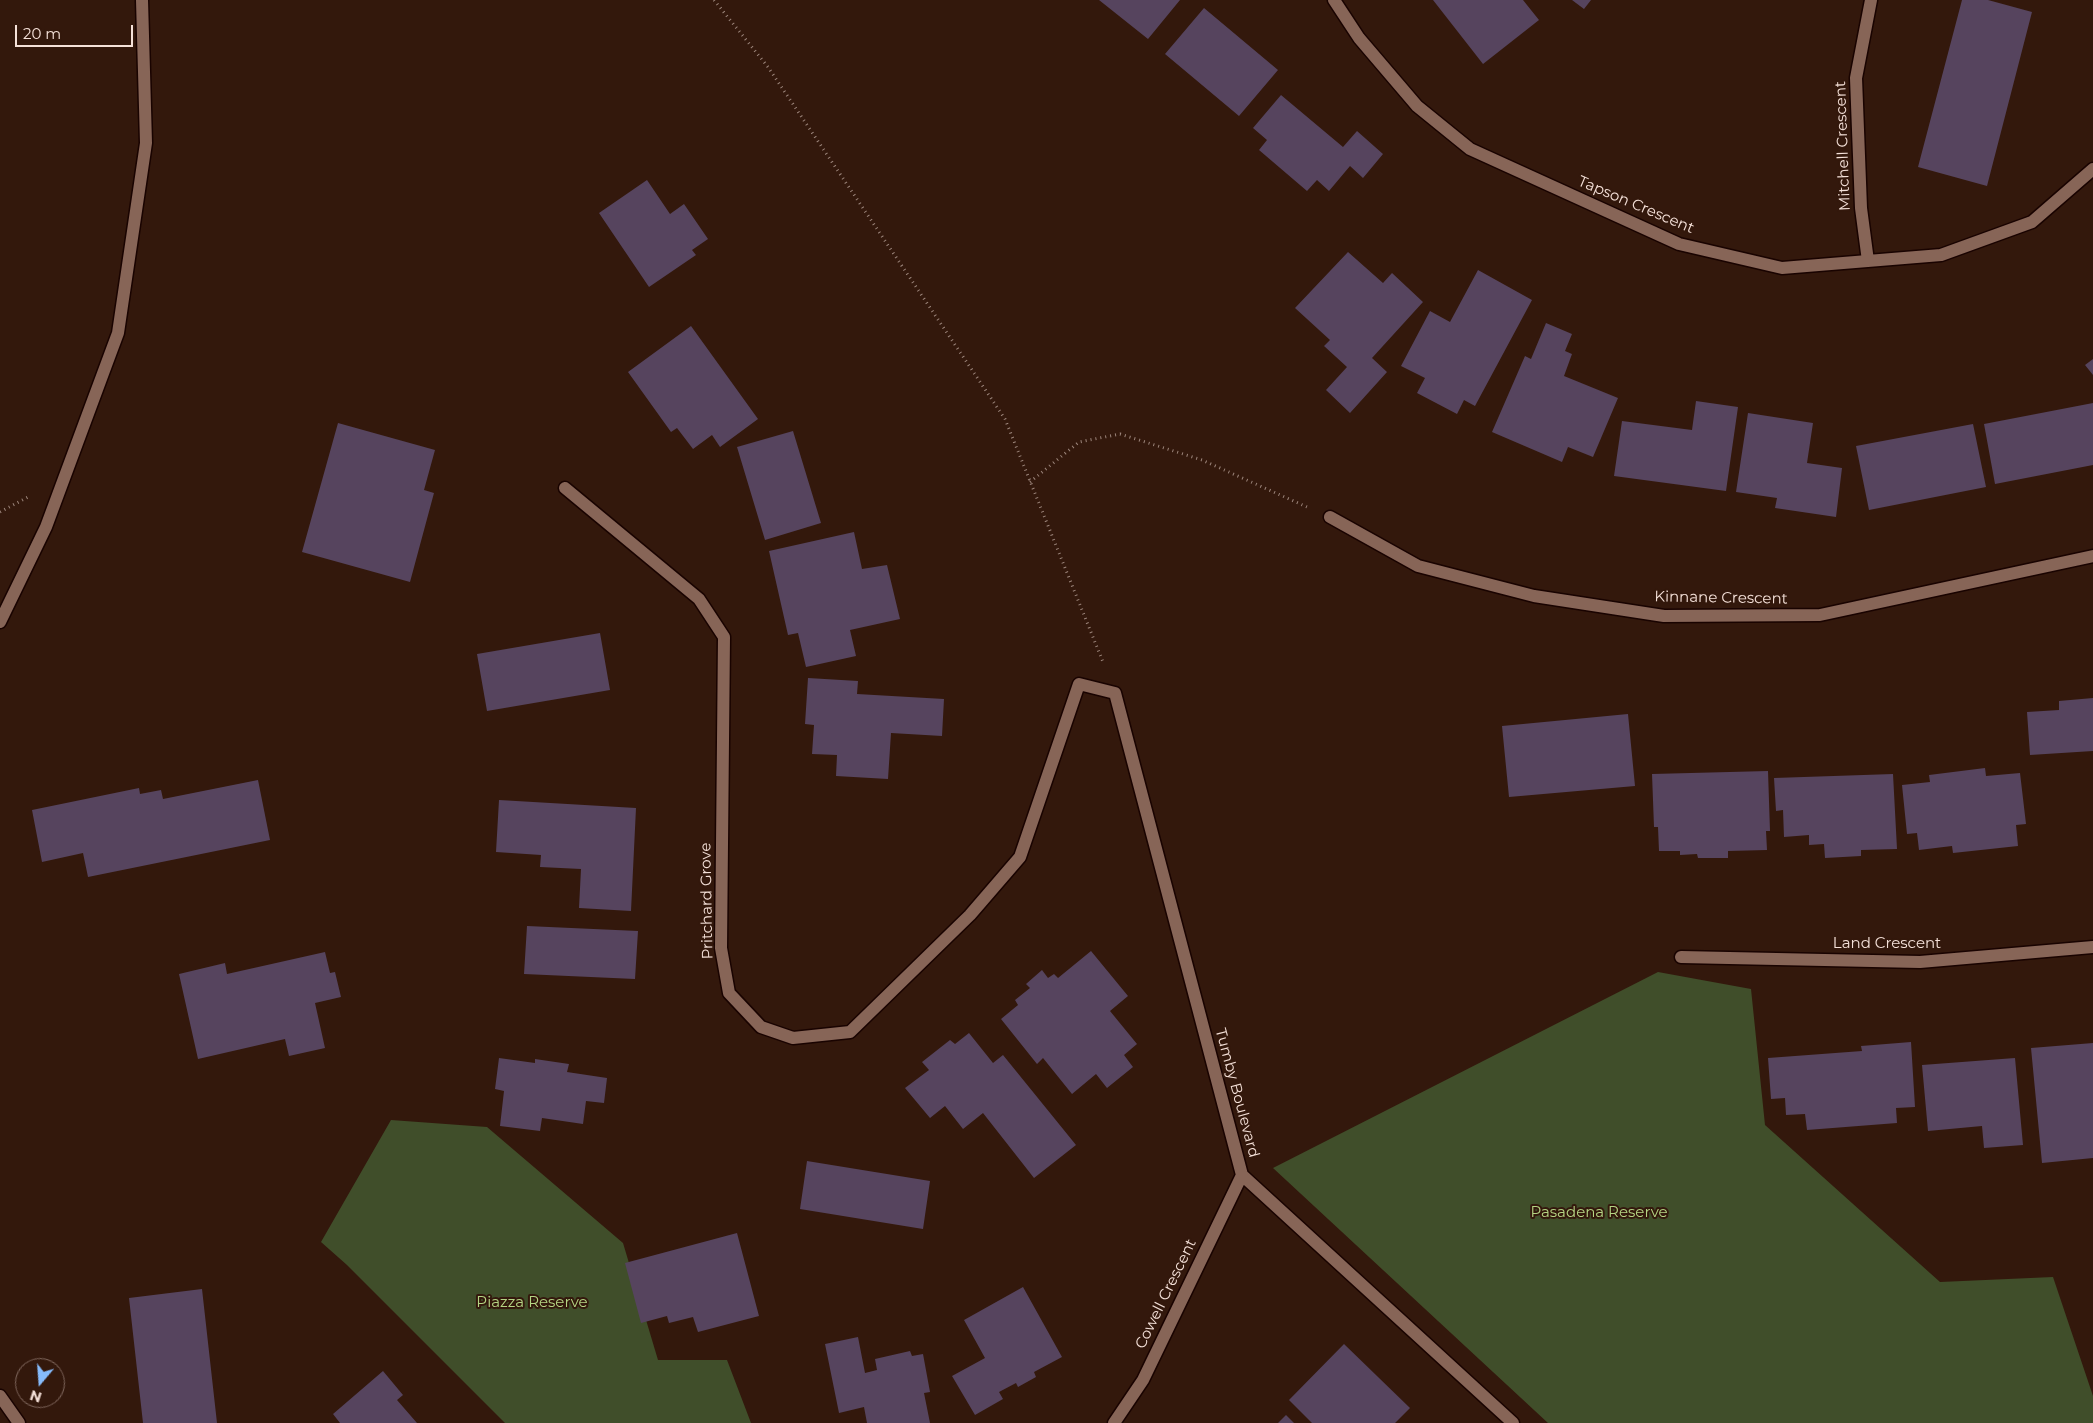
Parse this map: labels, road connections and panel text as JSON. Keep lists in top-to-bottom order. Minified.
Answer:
{"streets":{"street":["Mitchell Crescent","Tapson Crescent","Kinnane Crescent","Pritchard Grove","Land Crescent","Tumby Boulevard","Cowell Crescent"]},"crossings":[["Mitchell Crescent","Tapson Crescent"],["Pritchard Grove","Tumby Boulevard"],["Tumby Boulevard","Cowell Crescent"]],"parks":["Pasadena Reserve","Piazza Reserve"],"scale_bar":"20 m","north":"bottom"}
